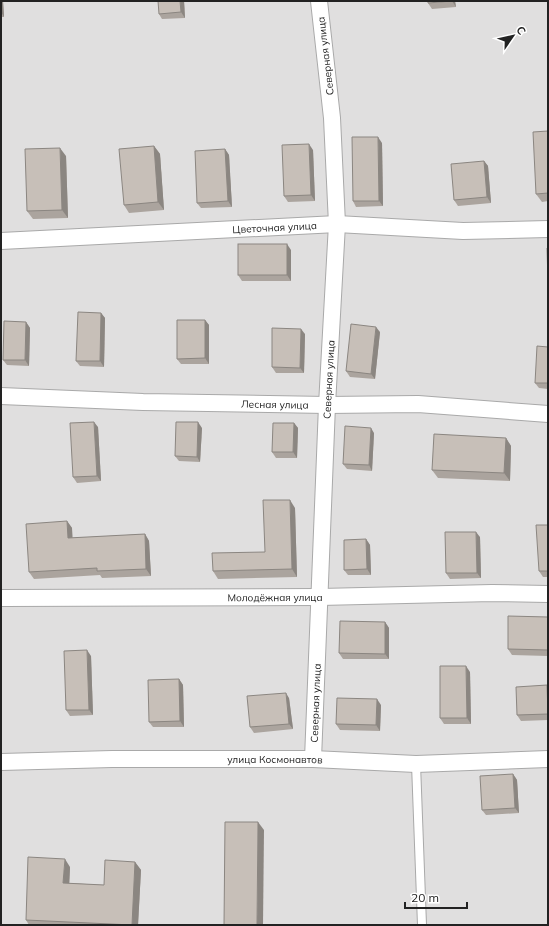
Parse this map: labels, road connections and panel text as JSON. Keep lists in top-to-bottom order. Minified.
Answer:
{"streets":{"street":["Северная улица","Цветочная улица","Лесная улица","Молодёжная улица","улица Космонавтов"]},"crossings":[["Северная улица","Цветочная улица"],["Северная улица","Лесная улица"],["Северная улица","Молодёжная улица"],["Северная улица","улица Космонавтов"]],"scale_bar":"20 m","north":"top right"}
